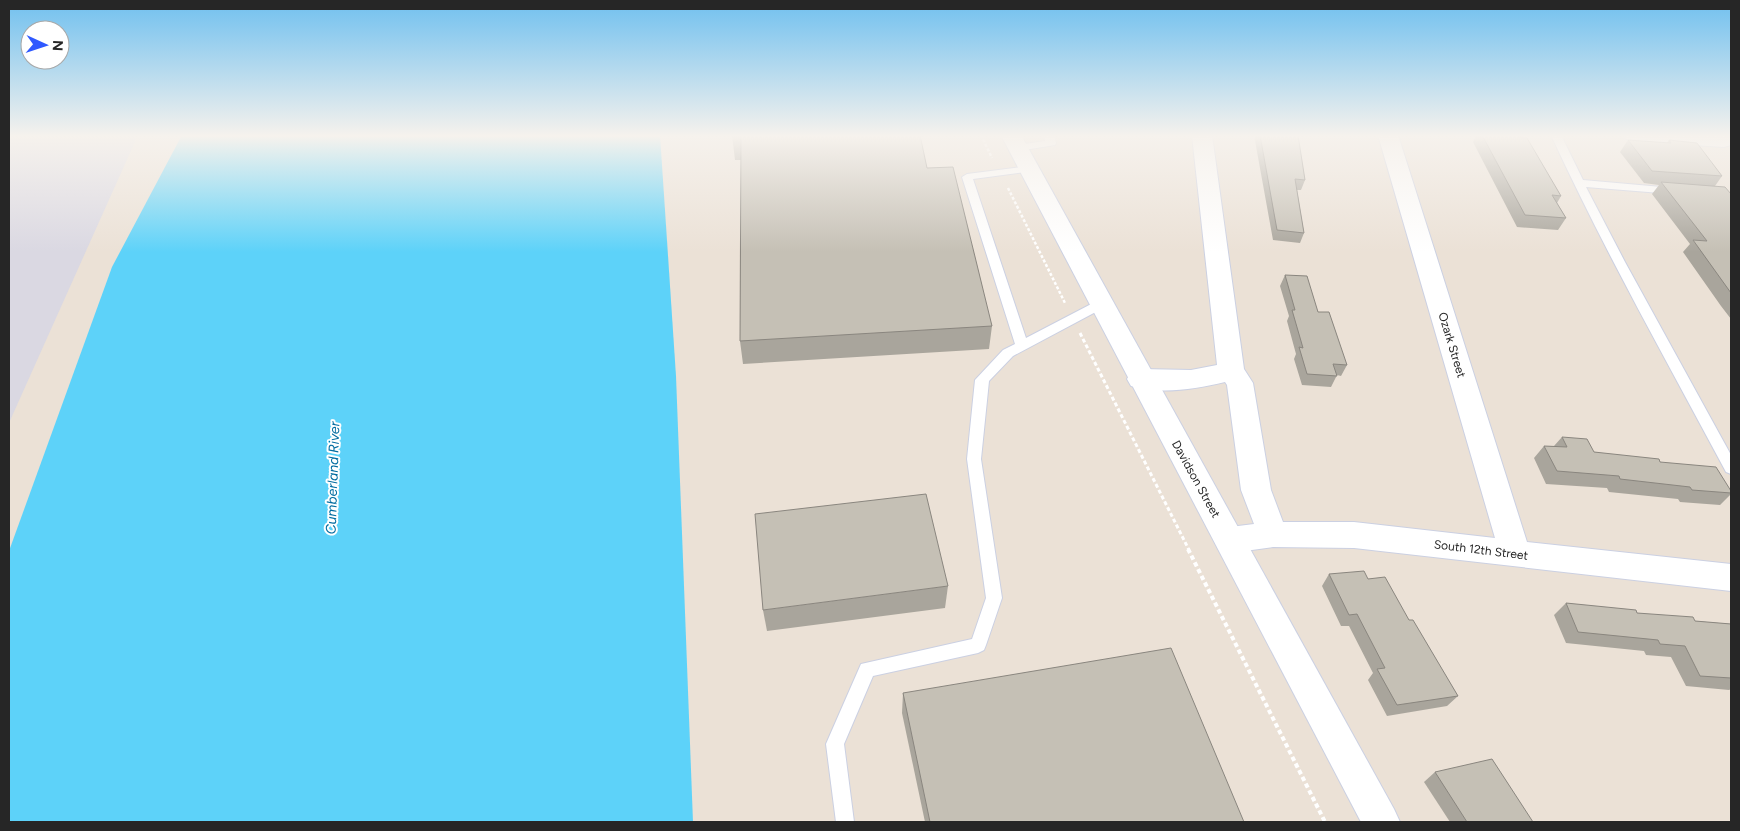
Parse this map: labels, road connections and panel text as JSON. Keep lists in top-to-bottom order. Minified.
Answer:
{"streets":{"street":["Ozark Street","Davidson Street","South 12th Street"]},"crossings":[["Ozark Street","South 12th Street"],["Davidson Street","South 12th Street"]],"water":["Cumberland River"],"north":"right"}
